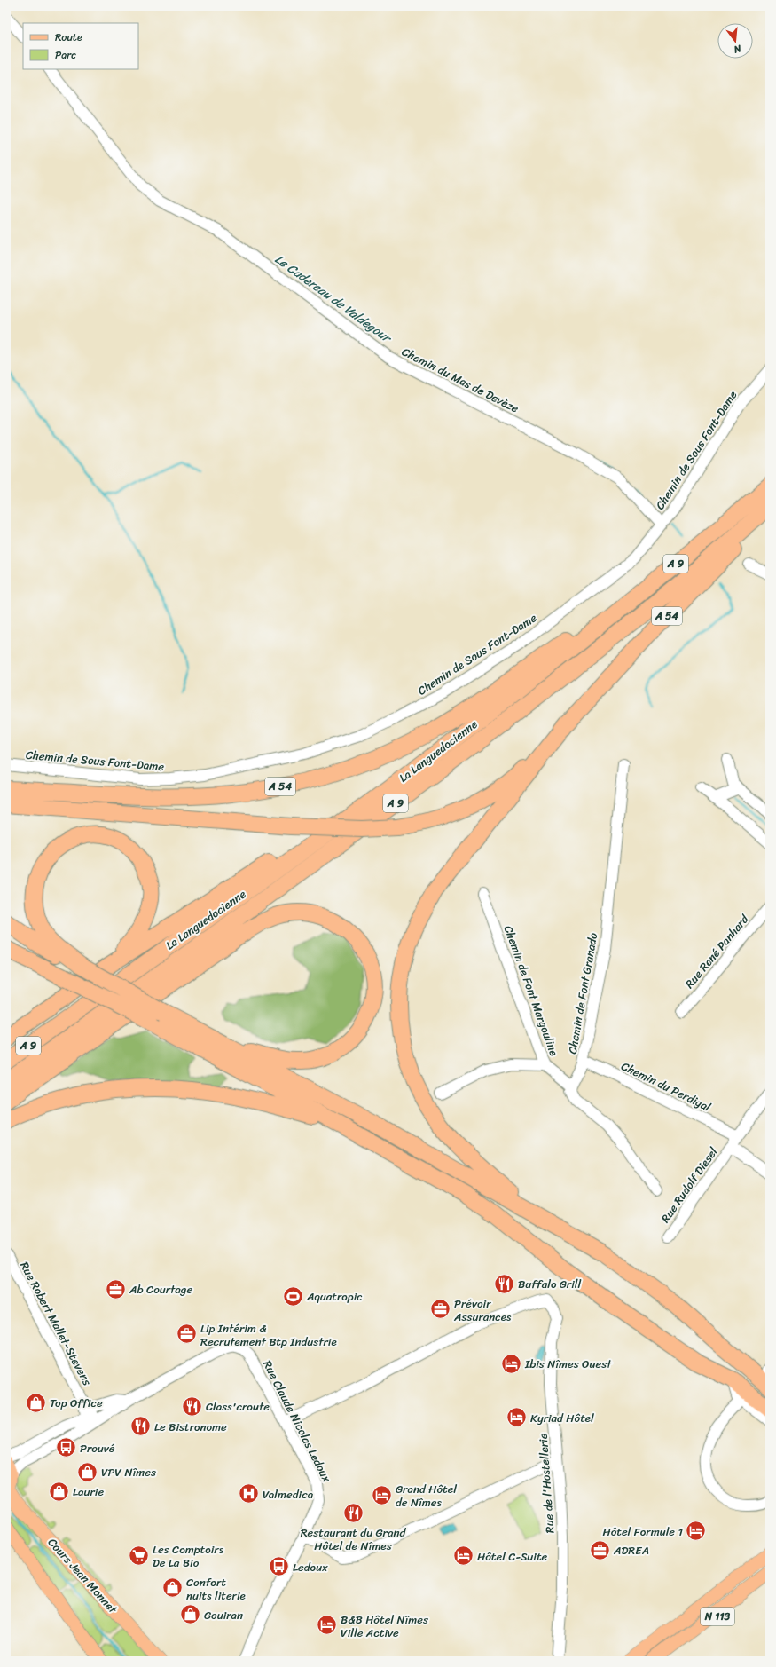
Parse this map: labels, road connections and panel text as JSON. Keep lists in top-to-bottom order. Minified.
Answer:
{"streets":{"highway":["A 9","A 54","La Languedocienne"],"main road":["Cours Jean Monnet","N 113"],"street":["Chemin du Mas de Devèze","Chemin de Sous Font-Dame","Rue René Panhard","Chemin de Font Margouline","Chemin de Font Granado","Chemin du Perdigal","Rue Rudolf Diesel","Rue Robert Mallet-Stevens","Rue Claude Nicolas Ledoux","Rue de l'Hostellerie"]},"crossings":[["Chemin du Mas de Devèze","Chemin de Sous Font-Dame"],["A 54","La Languedocienne"],["Chemin de Font Margouline","Chemin de Font Granado"],["Chemin de Font Granado","Chemin du Perdigal"],["Chemin du Perdigal","Rue Rudolf Diesel"],["Rue Robert Mallet-Stevens","Rue Claude Nicolas Ledoux"],["Rue Claude Nicolas Ledoux","Rue de l'Hostellerie"]],"water":["Le Cadereau de Valdegour"],"places":{"restaurant":["Buffalo Grill","Class'croute","Le Bistronome","Restaurant du Grand Hôtel de Nîmes"],"office":["Ab Courtage","Prévoir Assurances","Lip Intérim & Recrutement Btp Industrie","ADREA"],"sports":["Aquatropic"],"hotel":["Ibis Nîmes Ouest","Kyriad Hôtel","Grand Hôtel de Nîmes","Hôtel Formule 1","Hôtel C-Suite","B&B Hôtel Nîmes Ville Active"],"shop":["Top Office","VPV Nîmes","Laurie","Confort nuits literie","Gouiran"],"bus stop":["Prouvé","Ledoux"],"hospital":["Valmedica"],"supermarket":["Les Comptoirs De La Bio"]},"legend":["Route","Parc"],"north":"bottom"}
